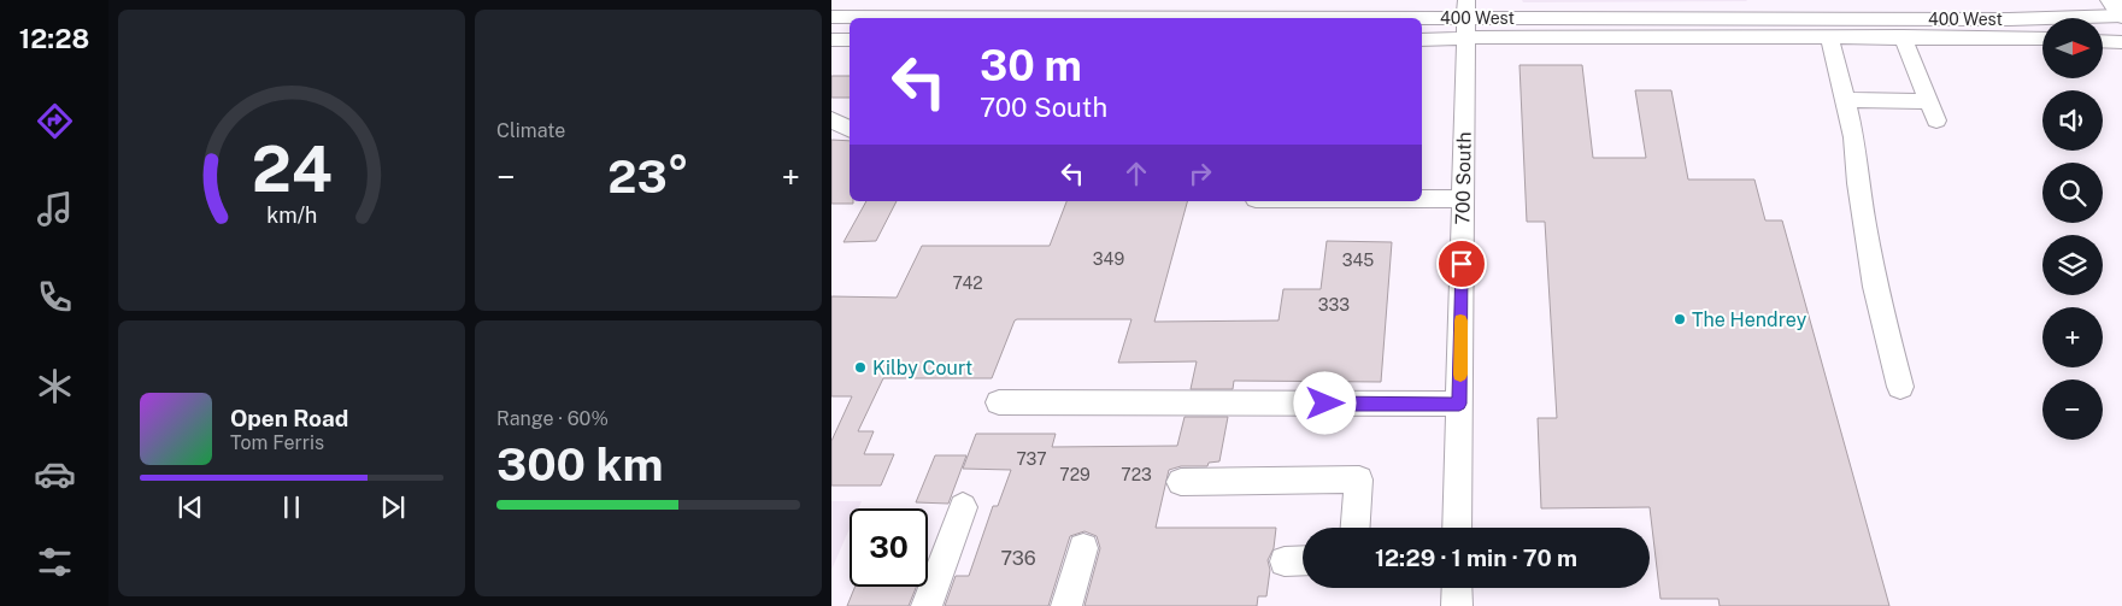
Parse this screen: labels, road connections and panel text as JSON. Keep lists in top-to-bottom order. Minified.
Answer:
{"streets":{"street":["400 West","700 South"]},"crossings":[["400 West","700 South"]],"places":["The Hendrey","Kilby Court"],"house_numbers":["349","345","742","333","737","729","723","736"],"north":"right","page":{"tabs":"12:28","tile":["Climate",["Range · 60%","300 km"]],"map_buttons":["+","−"],"turn":["30 m","700 South"],"heat":["−","23°","+"],"song":["Open Road","Tom Ferris"],"limit":"30","trip":"12:29 · 1 min · 70 m","gauge":["24","km/h"]}}
